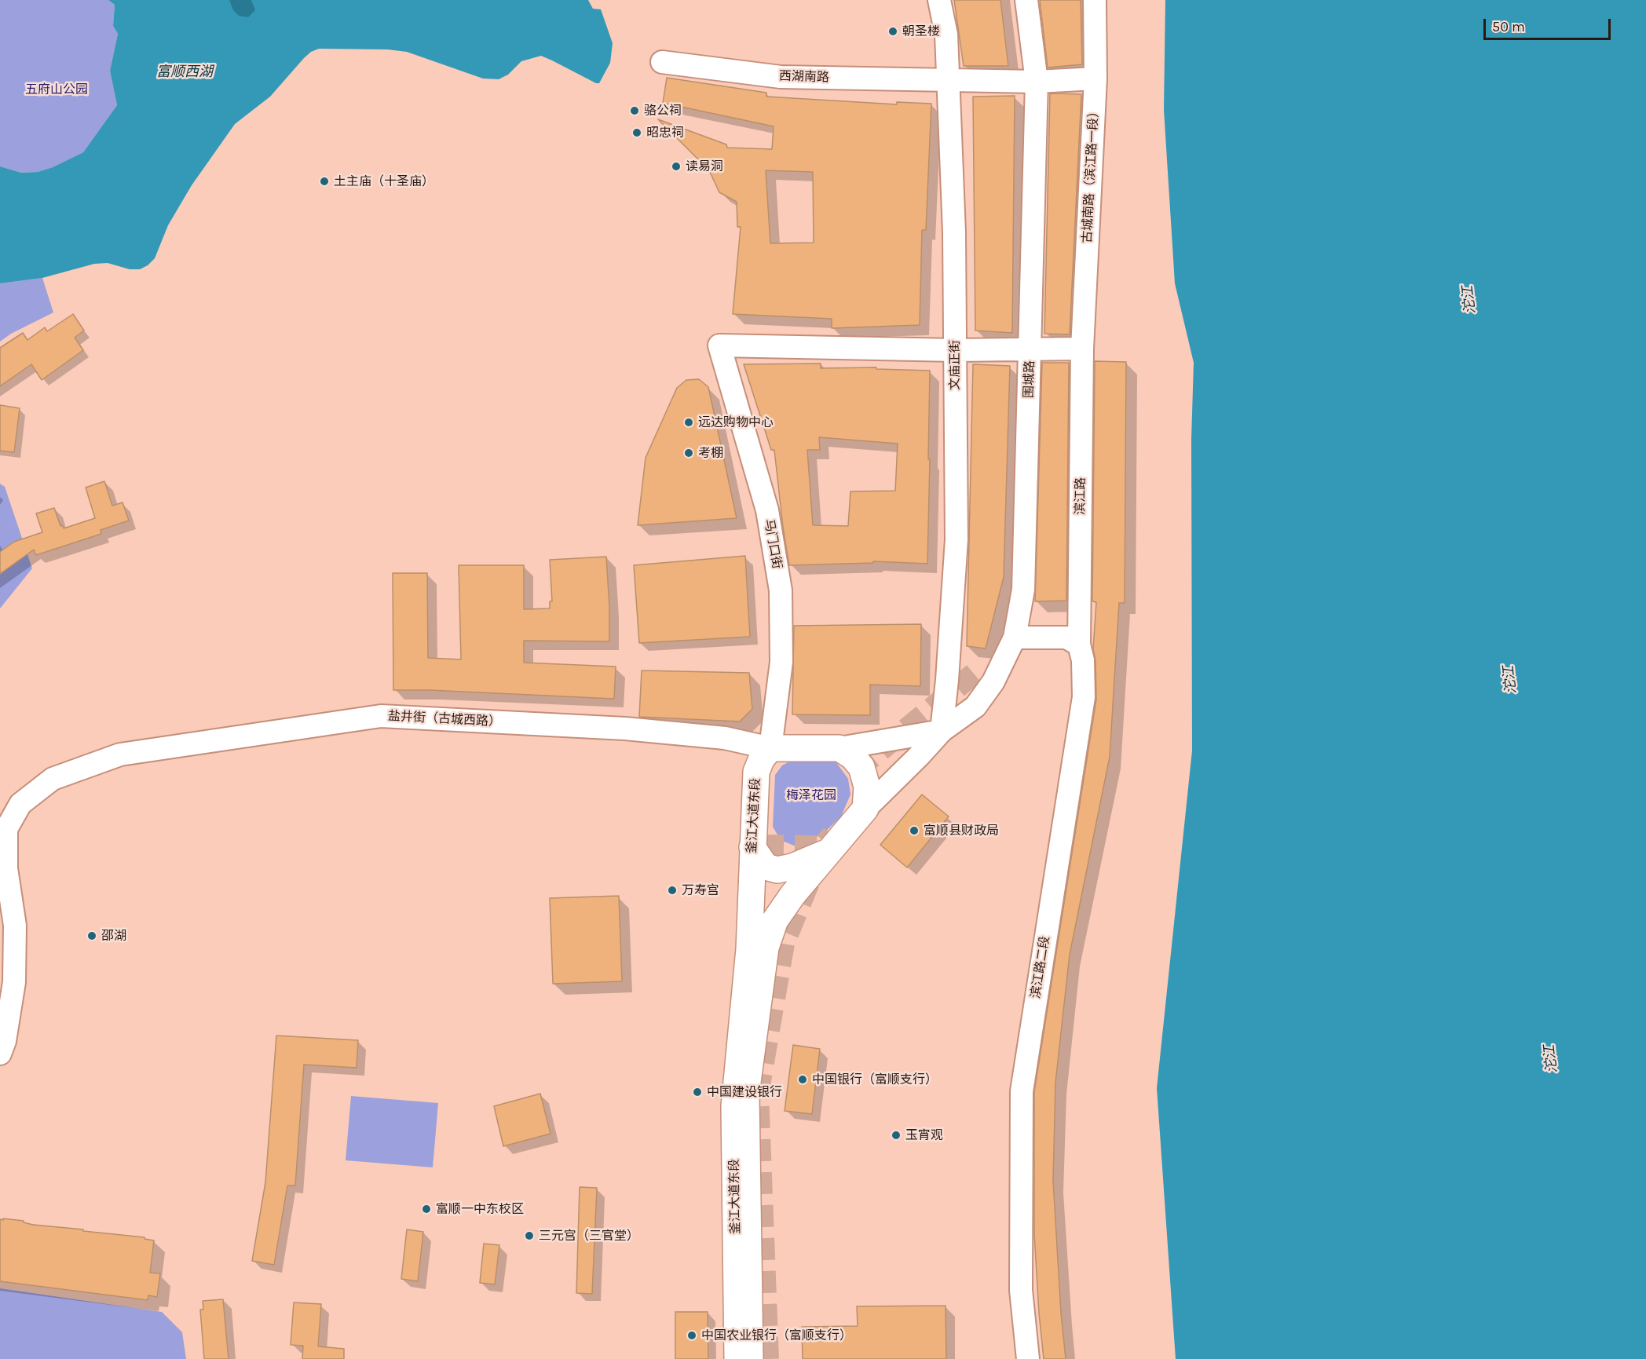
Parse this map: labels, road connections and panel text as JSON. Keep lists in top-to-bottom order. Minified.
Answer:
{"streets":{"main road":["釜江大道东段"],"street":["西湖南路","古城南路（滨江路一段）","文庙正街","围城路","滨江路","马门口街","盐井街（古城西路）","滨江路二段"]},"crossings":[["西湖南路","古城南路（滨江路一段）"],["西湖南路","文庙正街"],["西湖南路","围城路"],["古城南路（滨江路一段）","滨江路"],["文庙正街","围城路"],["文庙正街","马门口街"],["滨江路","滨江路二段"],["马门口街","盐井街（古城西路）"],["马门口街","釜江大道东段"],["盐井街（古城西路）","釜江大道东段"]],"water":["富顺西湖","沱江"],"parks":["五府山公园","梅泽花园"],"places":["朝圣楼","骆公祠","昭忠祠","读易洞","土主庙（十圣庙）","远达购物中心","考棚","富顺县财政局","万寿宫","邵湖","中国银行（富顺支行）","中国建设银行","玉宵观","富顺一中东校区","三元宫（三官堂）","中国农业银行（富顺支行）"],"scale_bar":"50 m"}
